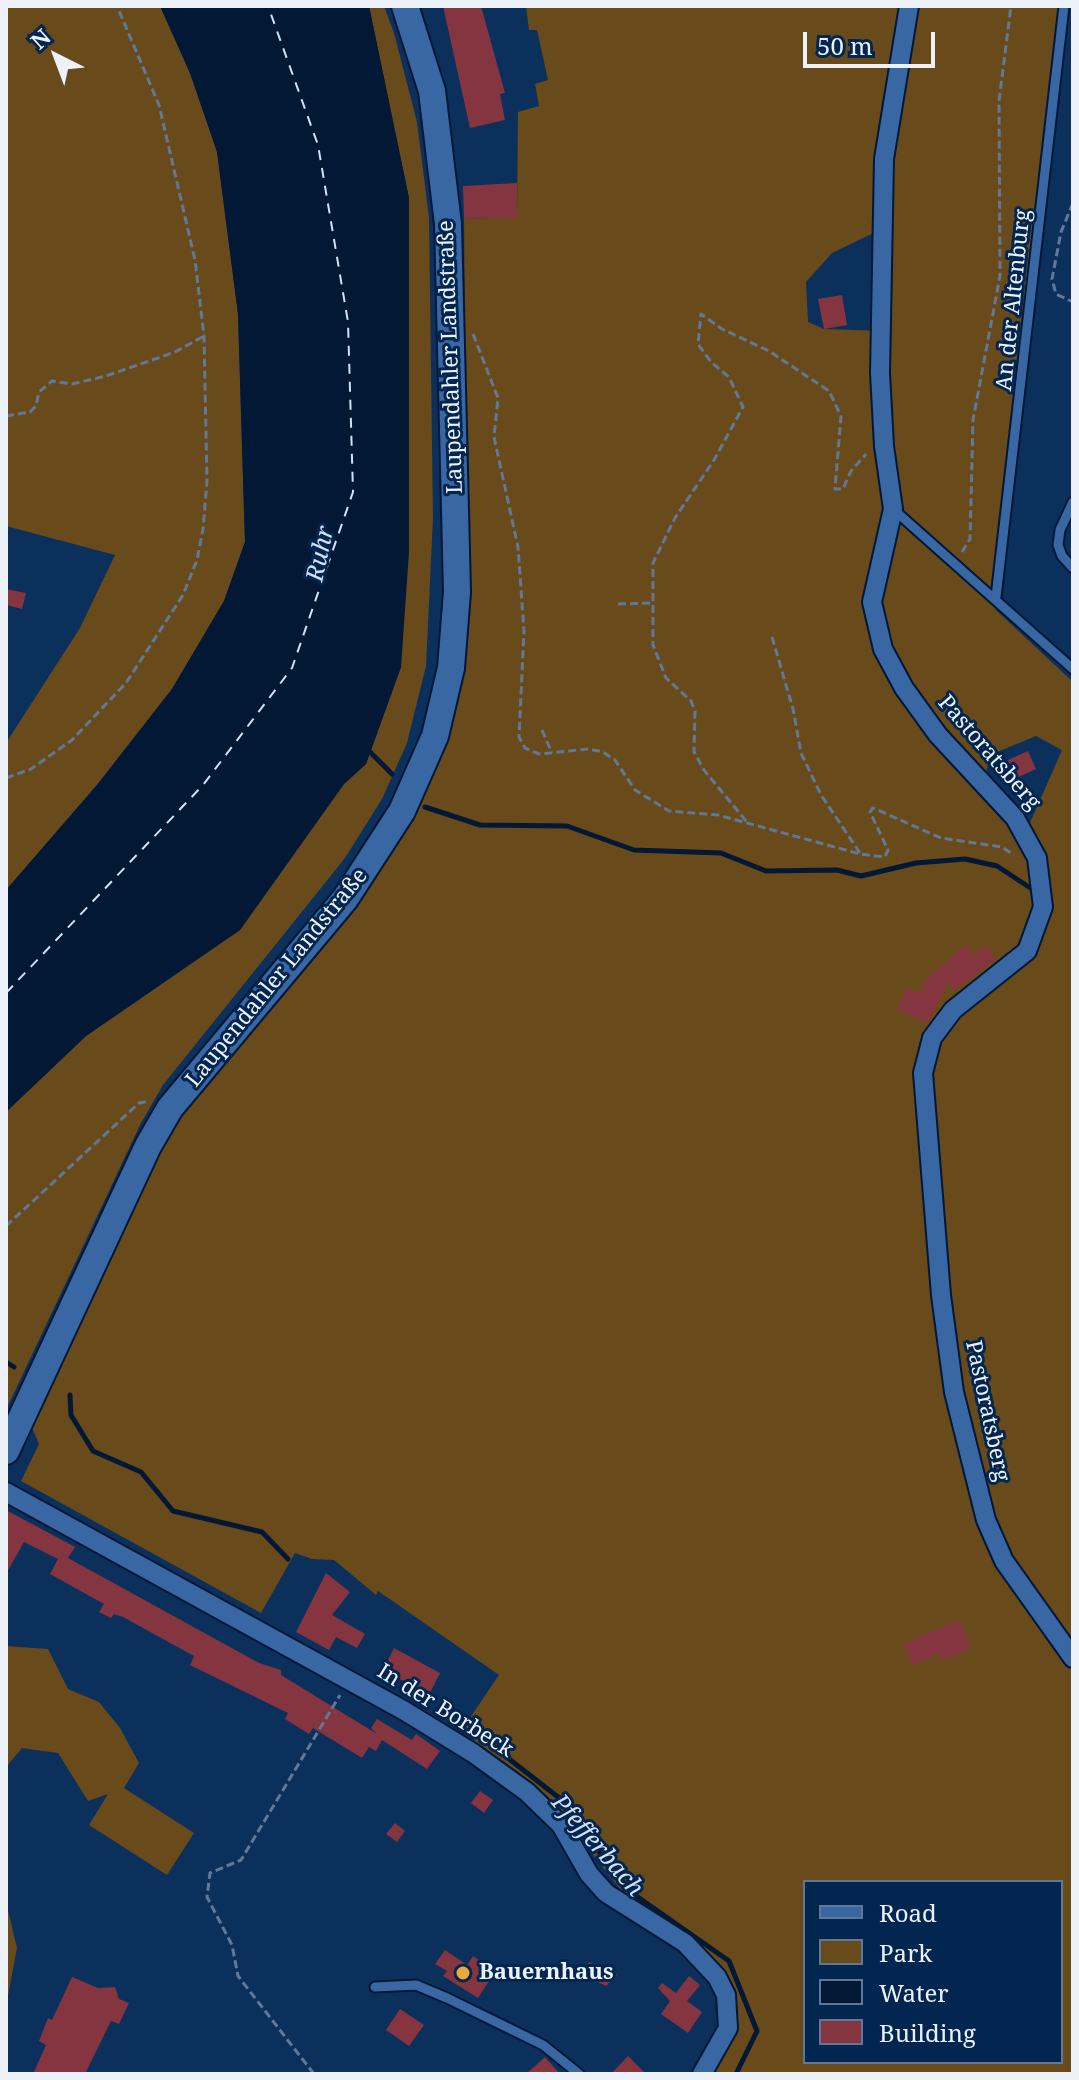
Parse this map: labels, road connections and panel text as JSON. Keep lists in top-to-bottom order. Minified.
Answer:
{"streets":{"main road":["Laupendahler Landstraße"],"street":["Pastoratsberg","In der Borbeck"],"lane":["An der Altenburg"]},"water":["Ruhr","Pfefferbach"],"places":["Bauernhaus"],"legend":["Road","Park","Water","Building"],"scale_bar":"50 m","north":"top left"}
